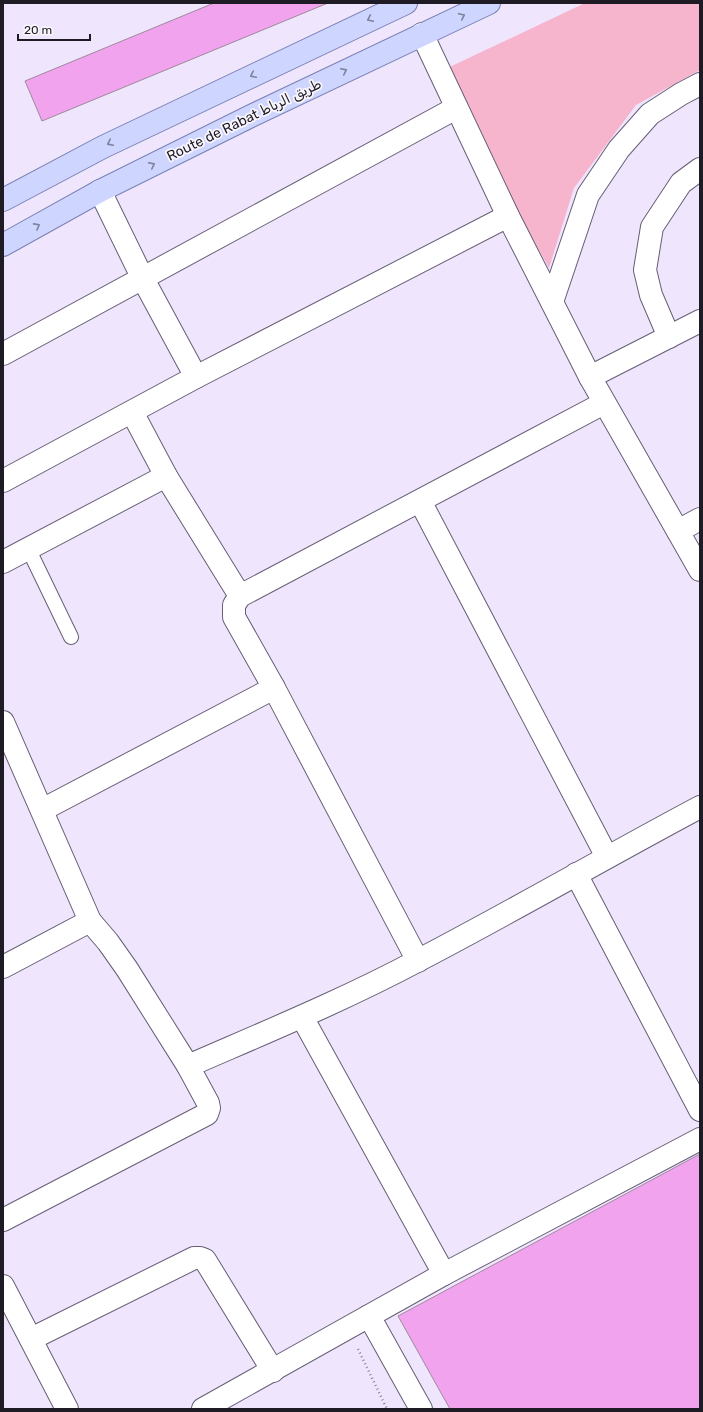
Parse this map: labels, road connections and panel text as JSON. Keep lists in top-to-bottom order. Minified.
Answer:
{"streets":{"main road":["Route de Rabat طريق الرباط"]},"scale_bar":"20 m"}
